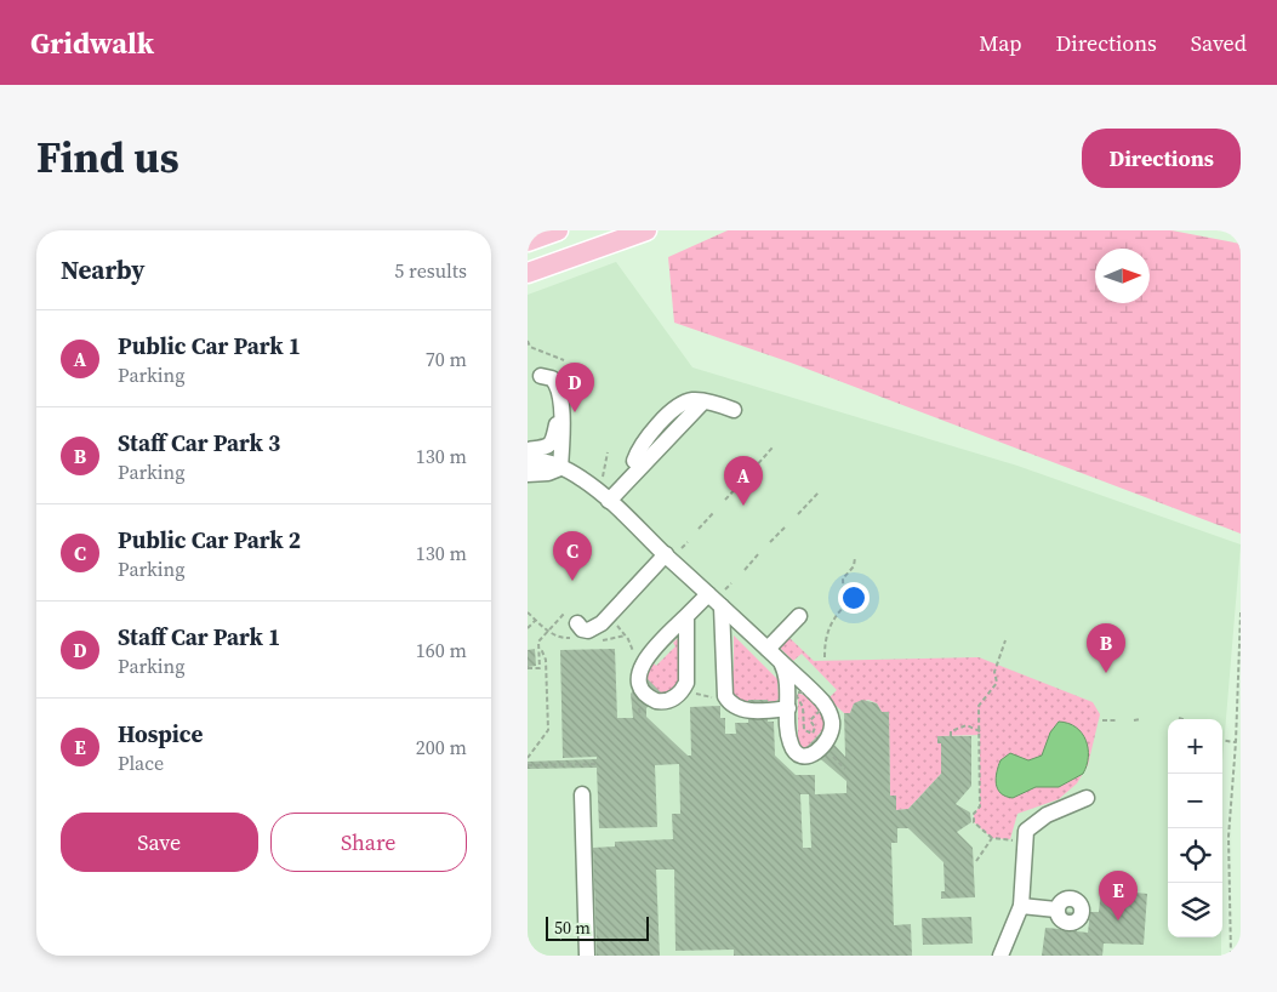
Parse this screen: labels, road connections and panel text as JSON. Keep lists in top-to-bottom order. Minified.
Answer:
{"scale_bar":"50 m","north":"right","page":{"header":"Gridwalk","nav":["Map","Directions","Saved"],"title":"Find us","buttons":["Directions",["Save","Share"]],"heading":["Nearby","5 results"],"list":[{"mark":"A","name":"Public Car Park 1","note":"Parking","value":"70 m"},{"mark":"B","name":"Staff Car Park 3","note":"Parking","value":"130 m"},{"mark":"C","name":"Public Car Park 2","note":"Parking","value":"130 m"},{"mark":"D","name":"Staff Car Park 1","note":"Parking","value":"160 m"},{"mark":"E","name":"Hospice","note":"Place","value":"200 m"}],"pins":["D","A","C","B","E"],"map_buttons":["+","−"],"scale":"50 m"}}
